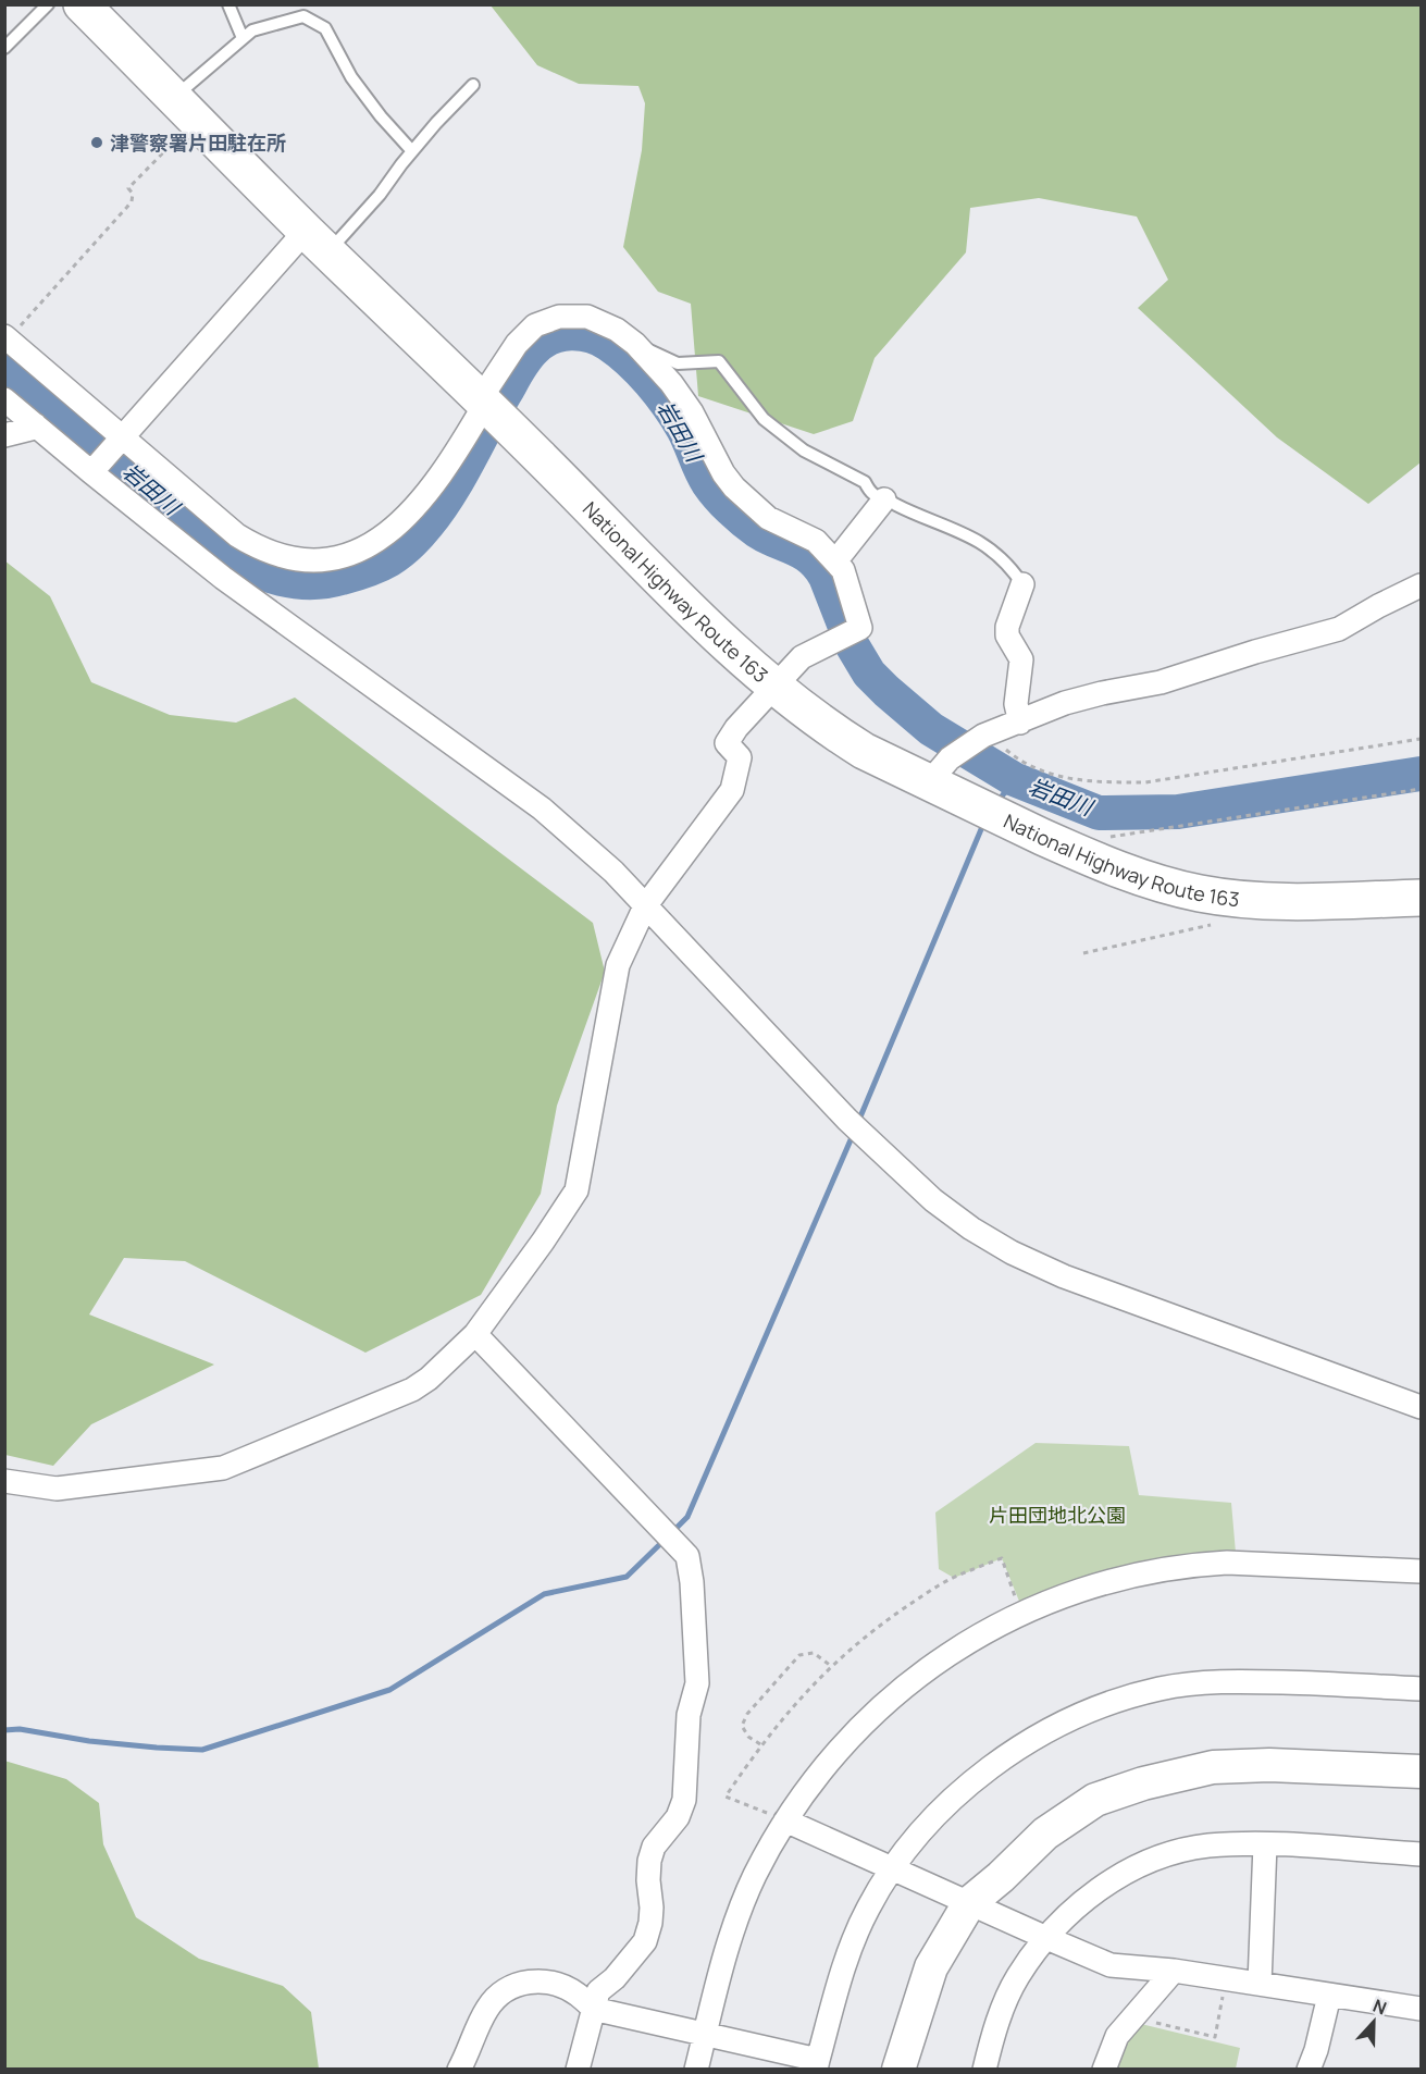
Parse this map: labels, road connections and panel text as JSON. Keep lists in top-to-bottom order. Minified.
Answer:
{"streets":{"highway":["National Highway Route 163"]},"water":["岩田川"],"parks":["片田団地北公園"],"places":["津警察署片田駐在所"],"north":"top"}
